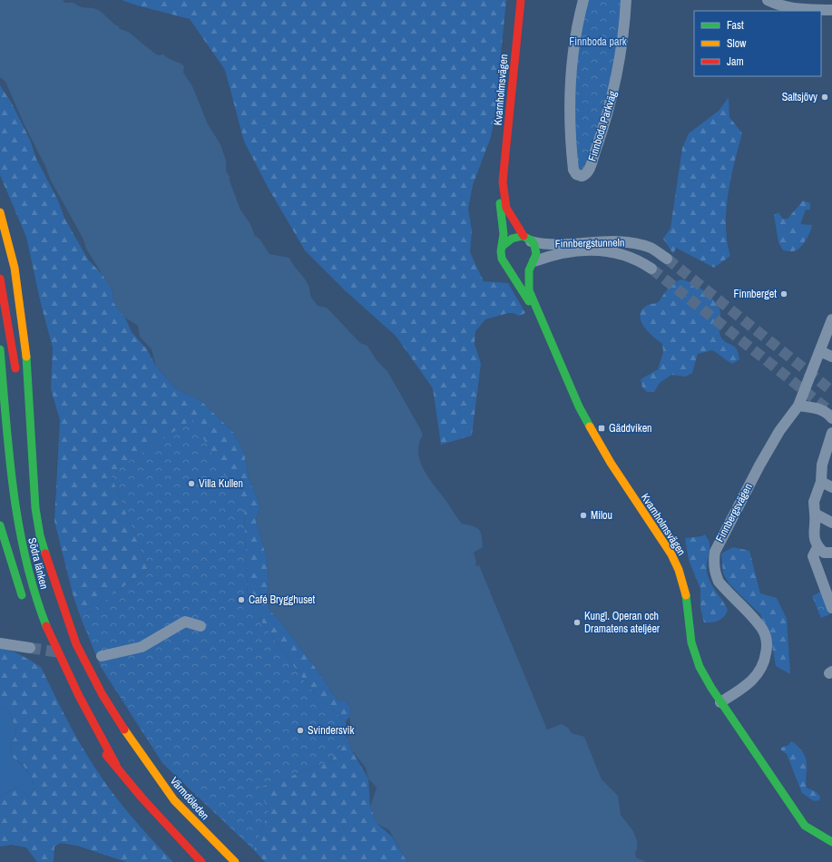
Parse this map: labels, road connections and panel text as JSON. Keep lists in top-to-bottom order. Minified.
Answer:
{"streets":{"main road":["Kvarnholmsvägen","Södra länken","Värmdöleden"],"street":["Finnboda Parkväg","Finnbergstunneln","Finnbergsvägen"]},"crossings":[["Kvarnholmsvägen","Finnbergstunneln"],["Kvarnholmsvägen","Finnbergsvägen"]],"parks":["Finnboda park"],"places":{"other":["Saltsjövy","Finnberget","Villa Kullen","Milou","Café Brygghuset","Kungl. Operan och Dramatens ateljéer","Svindersvik"],"transit":["Gäddviken"]},"legend":["Fast","Slow","Jam"]}
